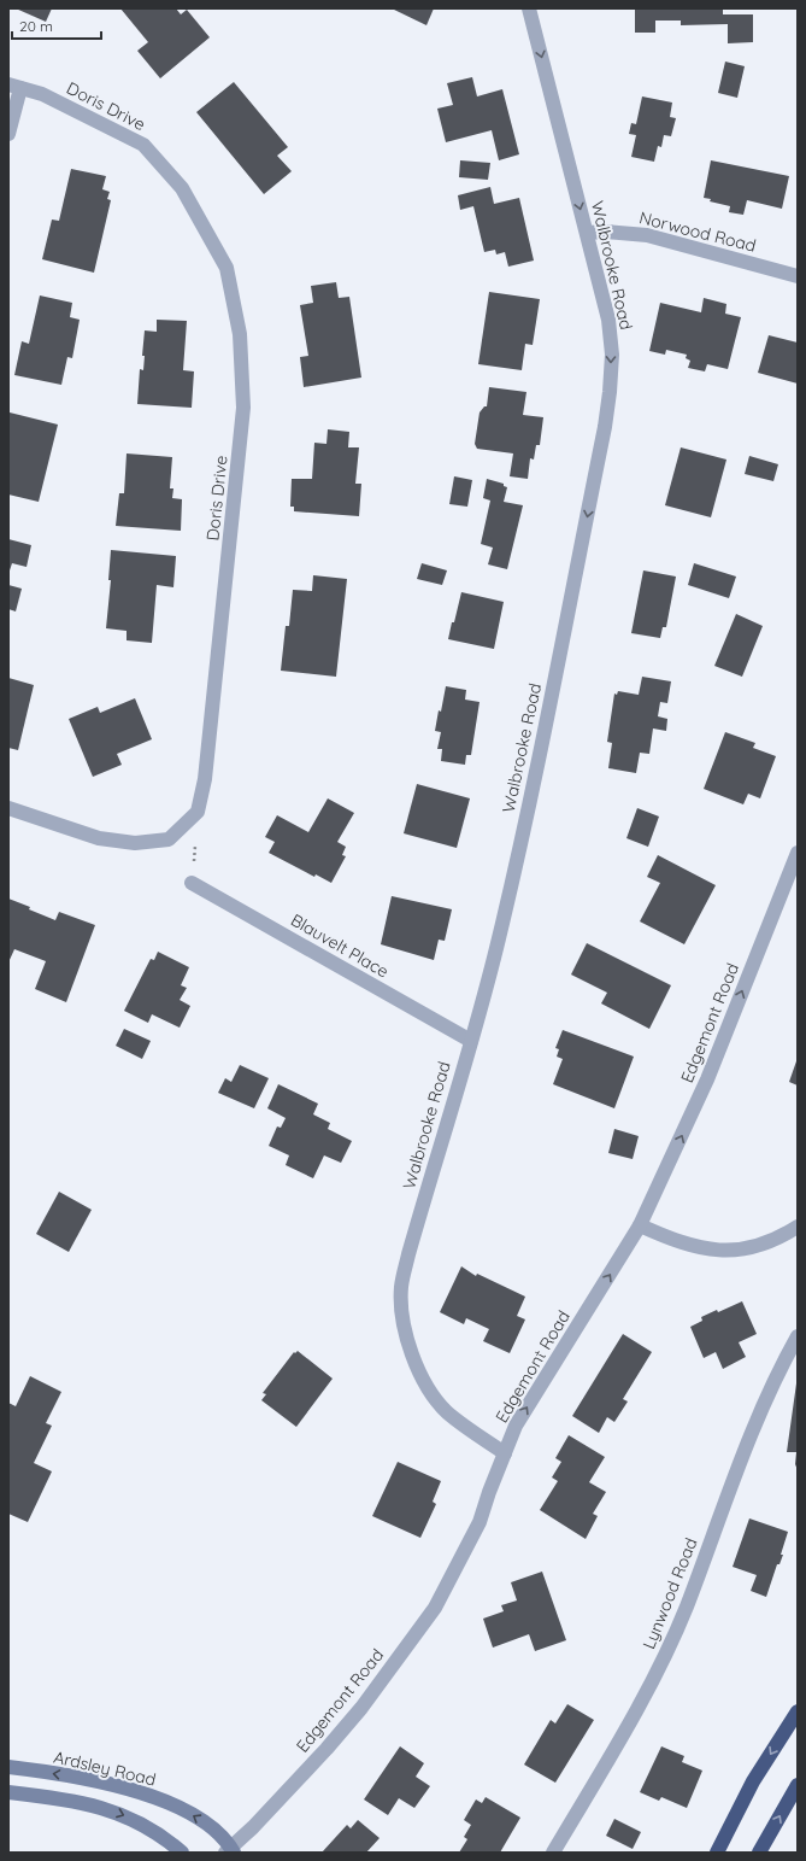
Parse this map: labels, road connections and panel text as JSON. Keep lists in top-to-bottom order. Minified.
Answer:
{"streets":{"main road":["Ardsley Road"],"street":["Doris Drive","Norwood Road","Walbrooke Road","Blauvelt Place","Edgemont Road","Lynwood Road"]},"crossings":[["Norwood Road","Walbrooke Road"],["Walbrooke Road","Blauvelt Place"],["Walbrooke Road","Edgemont Road"],["Edgemont Road","Ardsley Road"]],"one_way":["Walbrooke Road","Edgemont Road"],"scale_bar":"20 m"}
